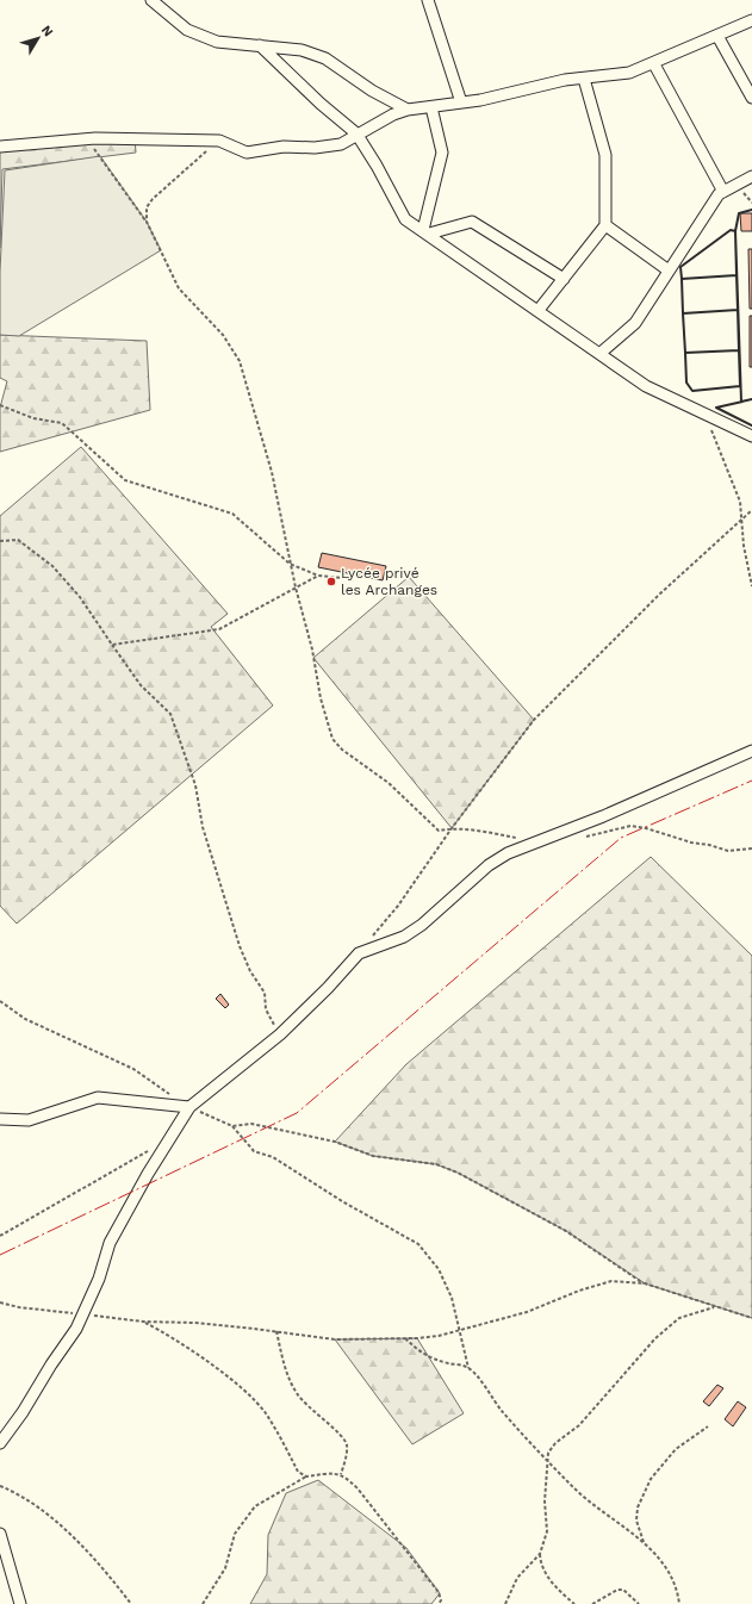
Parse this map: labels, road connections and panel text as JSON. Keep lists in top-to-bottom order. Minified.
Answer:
{"places":["Lycée privé les Archanges"],"north":"top right"}
